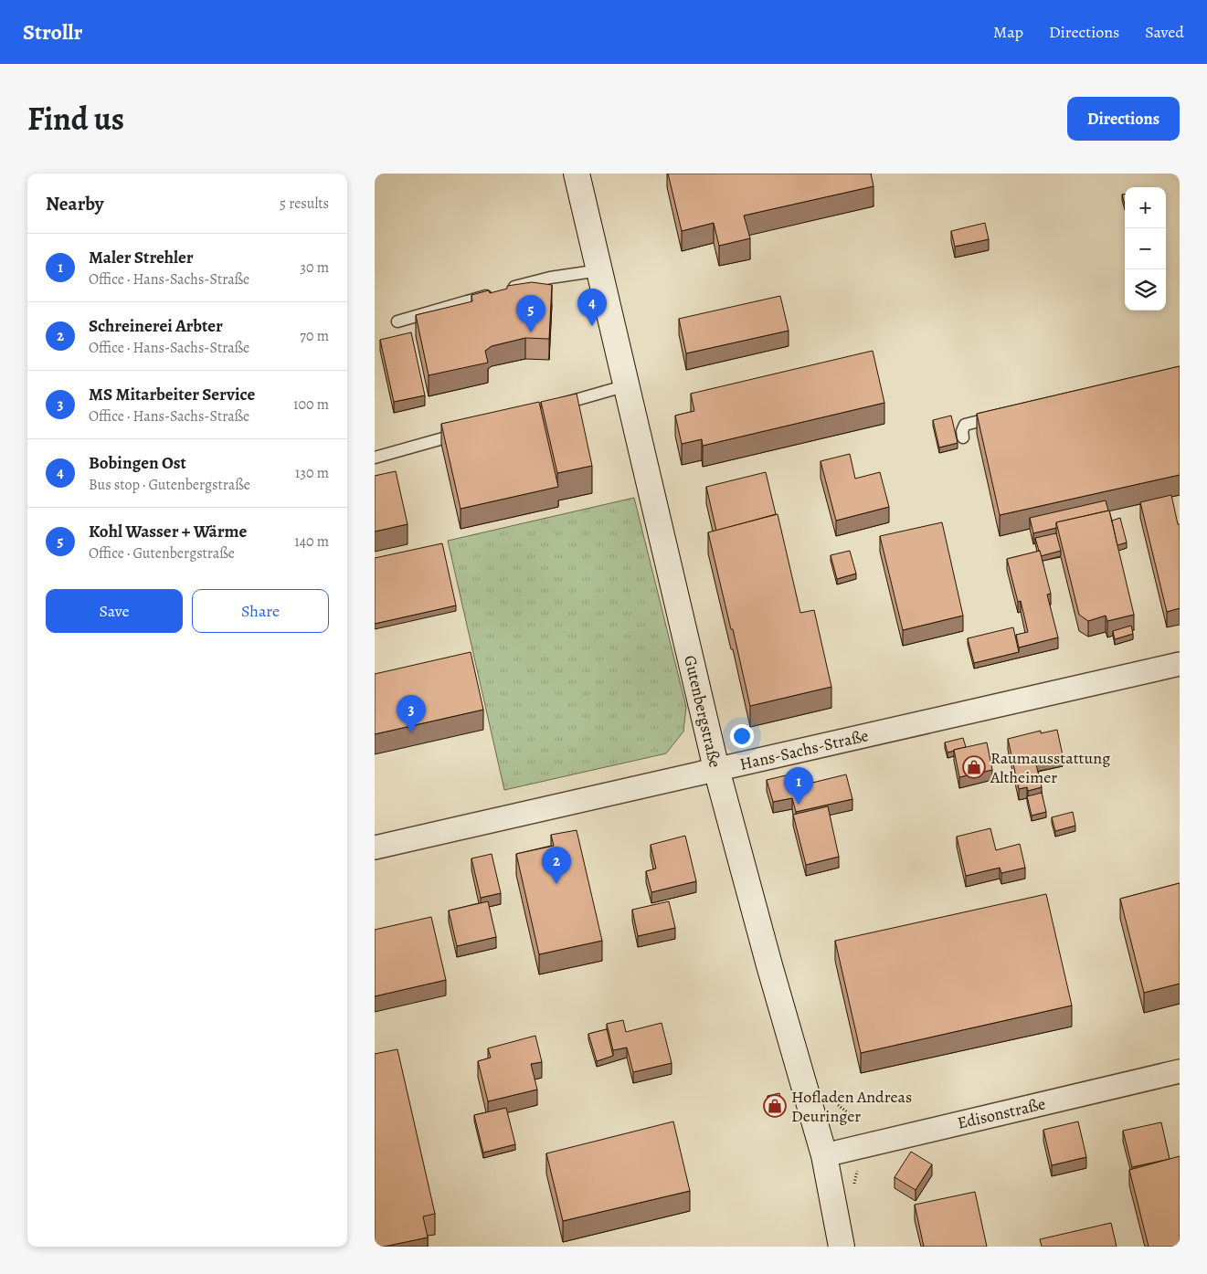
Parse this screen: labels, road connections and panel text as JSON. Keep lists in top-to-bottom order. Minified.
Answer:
{"streets":{"street":["Gutenbergstraße","Hans-Sachs-Straße","Edisonstraße"]},"crossings":[["Gutenbergstraße","Hans-Sachs-Straße"],["Gutenbergstraße","Edisonstraße"]],"places":{"shop":["Raumausstattung Altheimer","Hofladen Andreas Deuringer"]},"page":{"header":"Strollr","nav":["Map","Directions","Saved"],"title":"Find us","buttons":["Directions",["Save","Share"]],"heading":["Nearby","5 results"],"map_buttons":["+","−"],"list":[{"mark":"1","name":"Maler Strehler","note":"Office · Hans-Sachs-Straße","value":"30 m"},{"mark":"2","name":"Schreinerei Arbter","note":"Office · Hans-Sachs-Straße","value":"70 m"},{"mark":"3","name":"MS Mitarbeiter Service","note":"Office · Hans-Sachs-Straße","value":"100 m"},{"mark":"4","name":"Bobingen Ost","note":"Bus stop · Gutenbergstraße","value":"130 m"},{"mark":"5","name":"Kohl Wasser + Wärme","note":"Office · Gutenbergstraße","value":"140 m"}],"pins":["4","5","3","1","2"]}}
